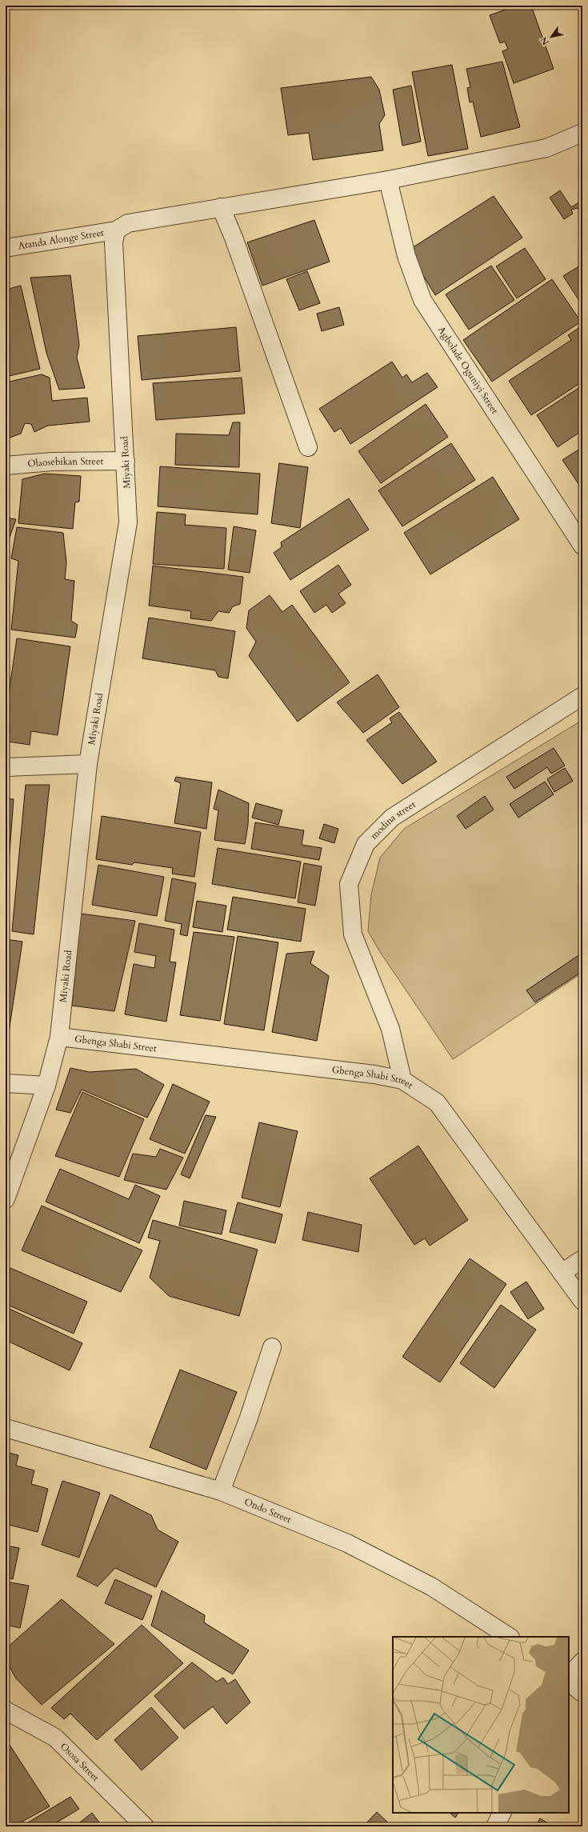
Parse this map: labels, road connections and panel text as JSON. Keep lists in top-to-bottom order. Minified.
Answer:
{"streets":{"street":["Atanda Alonge Street","Agbolade Oguniyi Street","Olaosebikan Street","Miyaki Road","modina street","Gbenga Shabi Street","Ondo Street","Ososa Street"]},"crossings":[["Atanda Alonge Street","Agbolade Oguniyi Street"],["Atanda Alonge Street","Miyaki Road"],["Olaosebikan Street","Miyaki Road"],["Miyaki Road","Gbenga Shabi Street"],["modina street","Gbenga Shabi Street"]],"north":"bottom left"}
